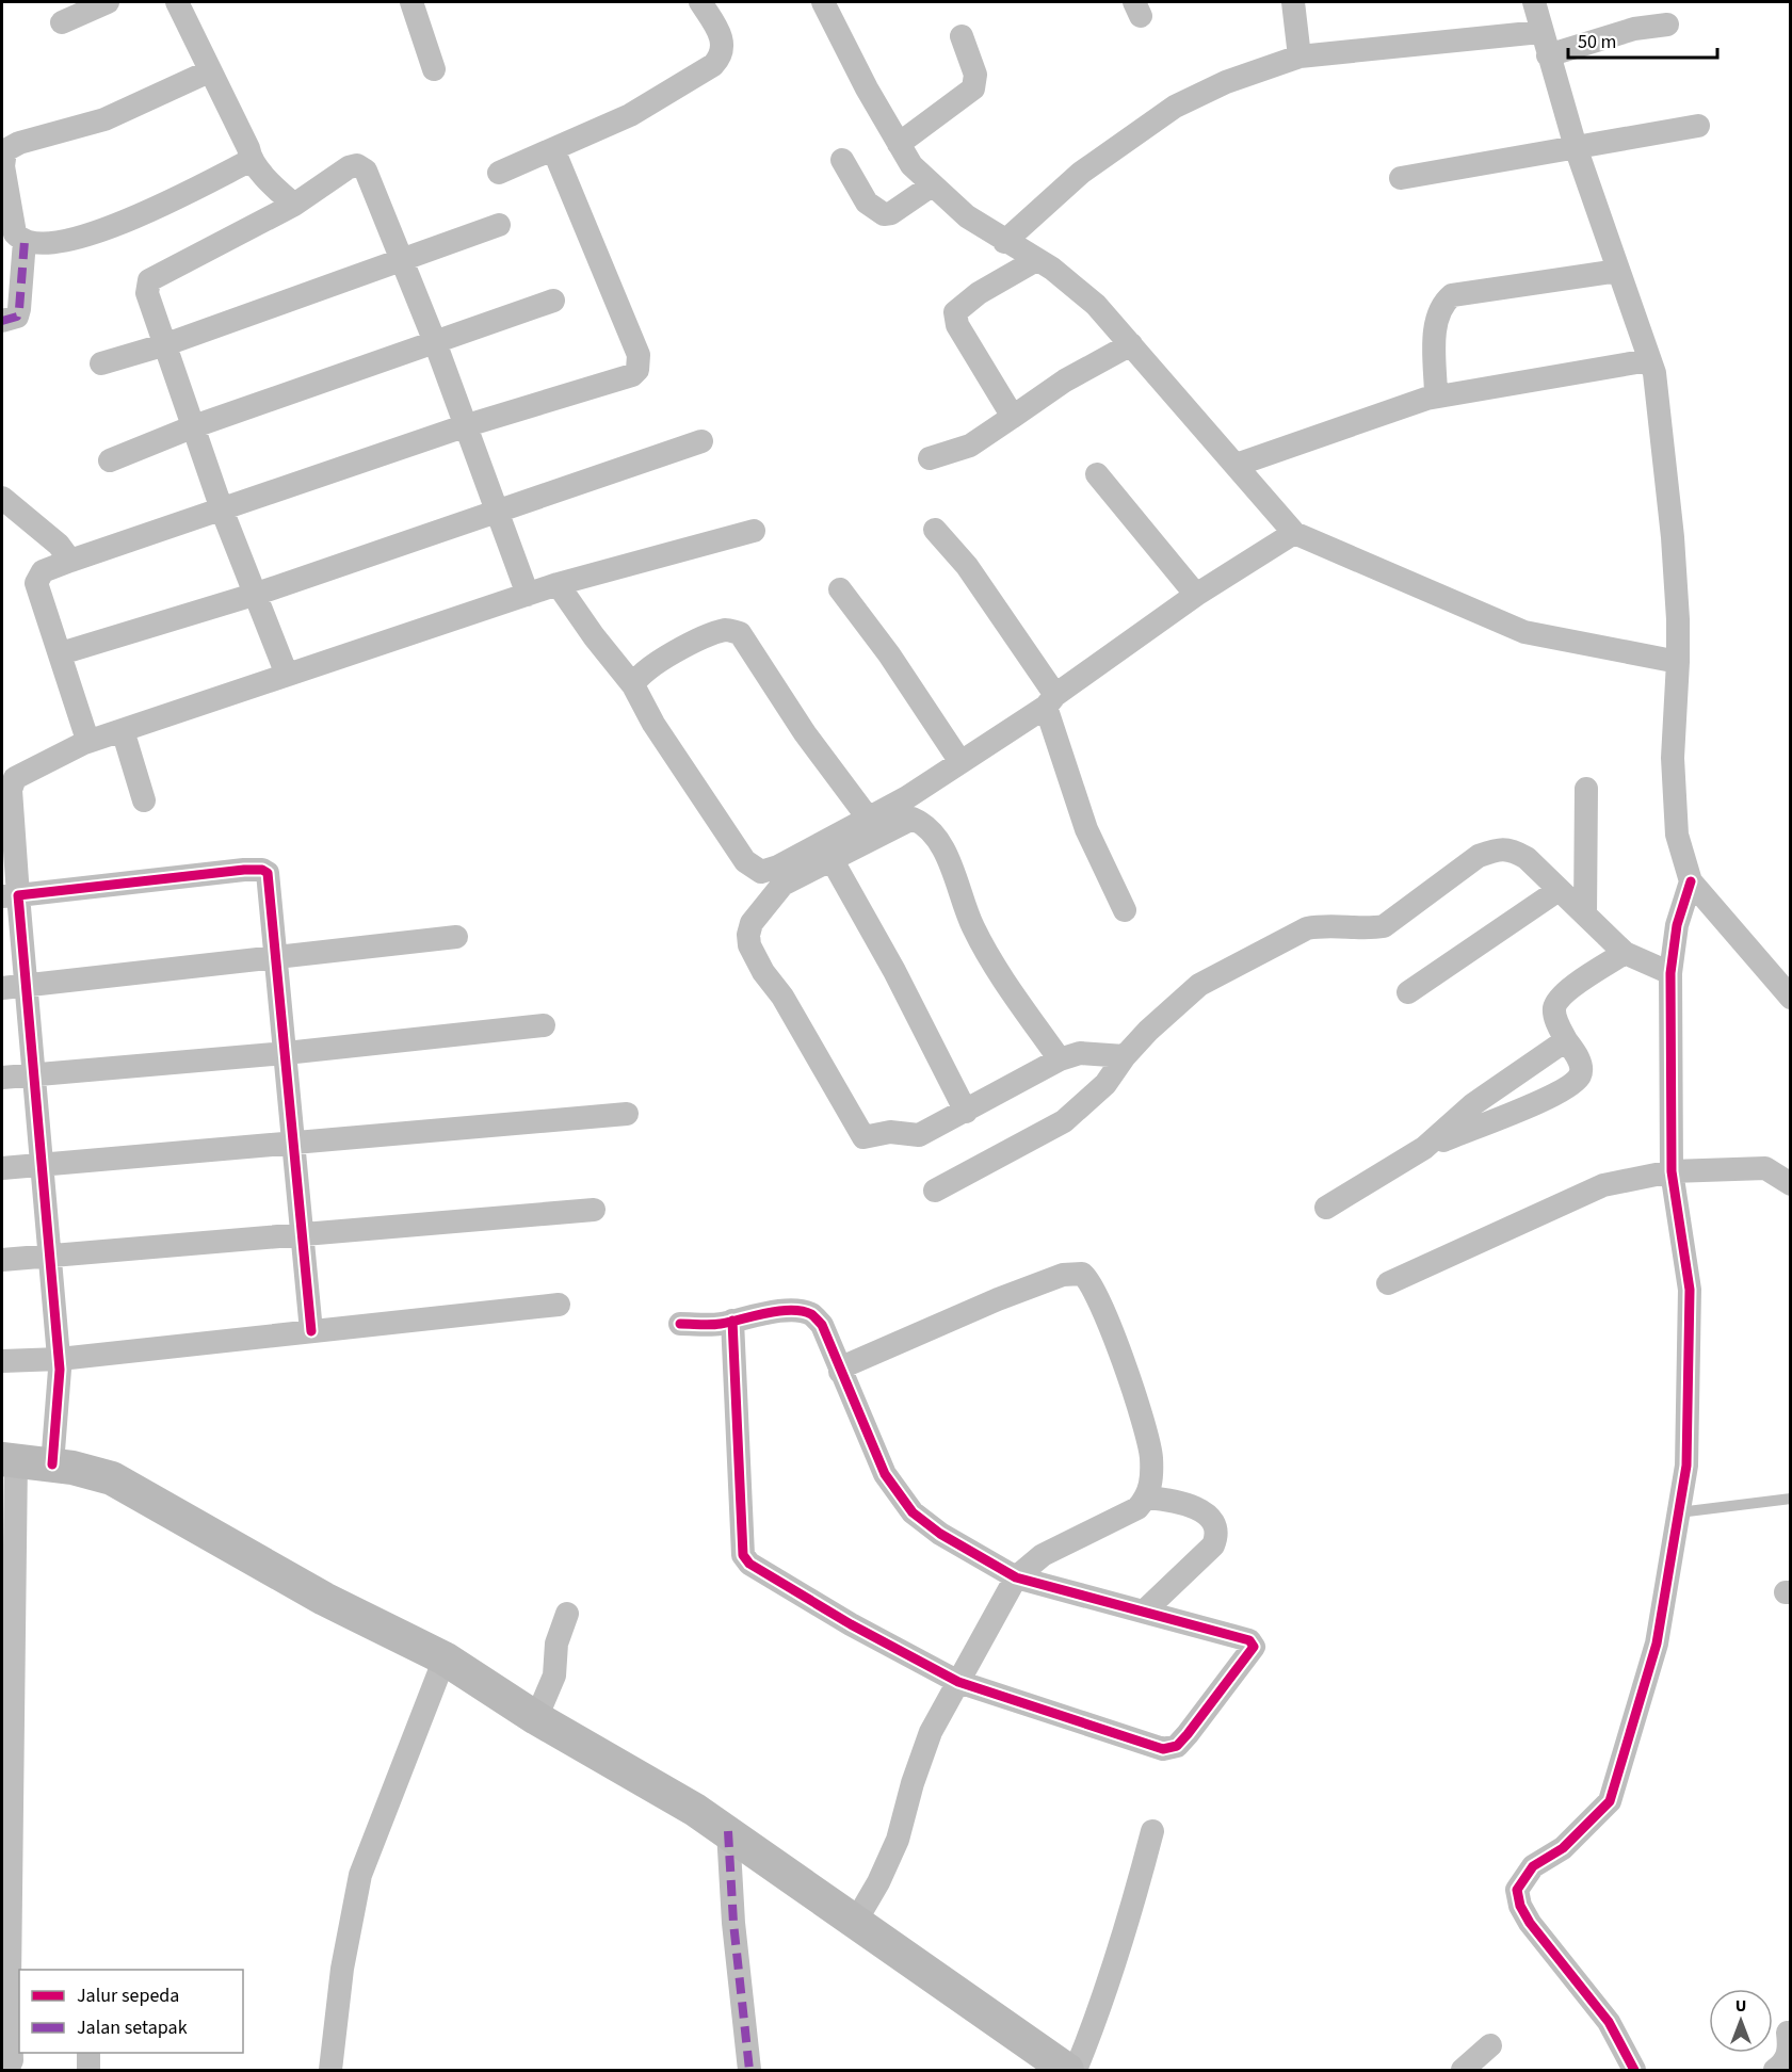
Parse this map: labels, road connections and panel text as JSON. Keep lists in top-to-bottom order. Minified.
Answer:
{"legend":["Jalur sepeda","Jalan setapak"],"scale_bar":"50 m","north":"top"}
